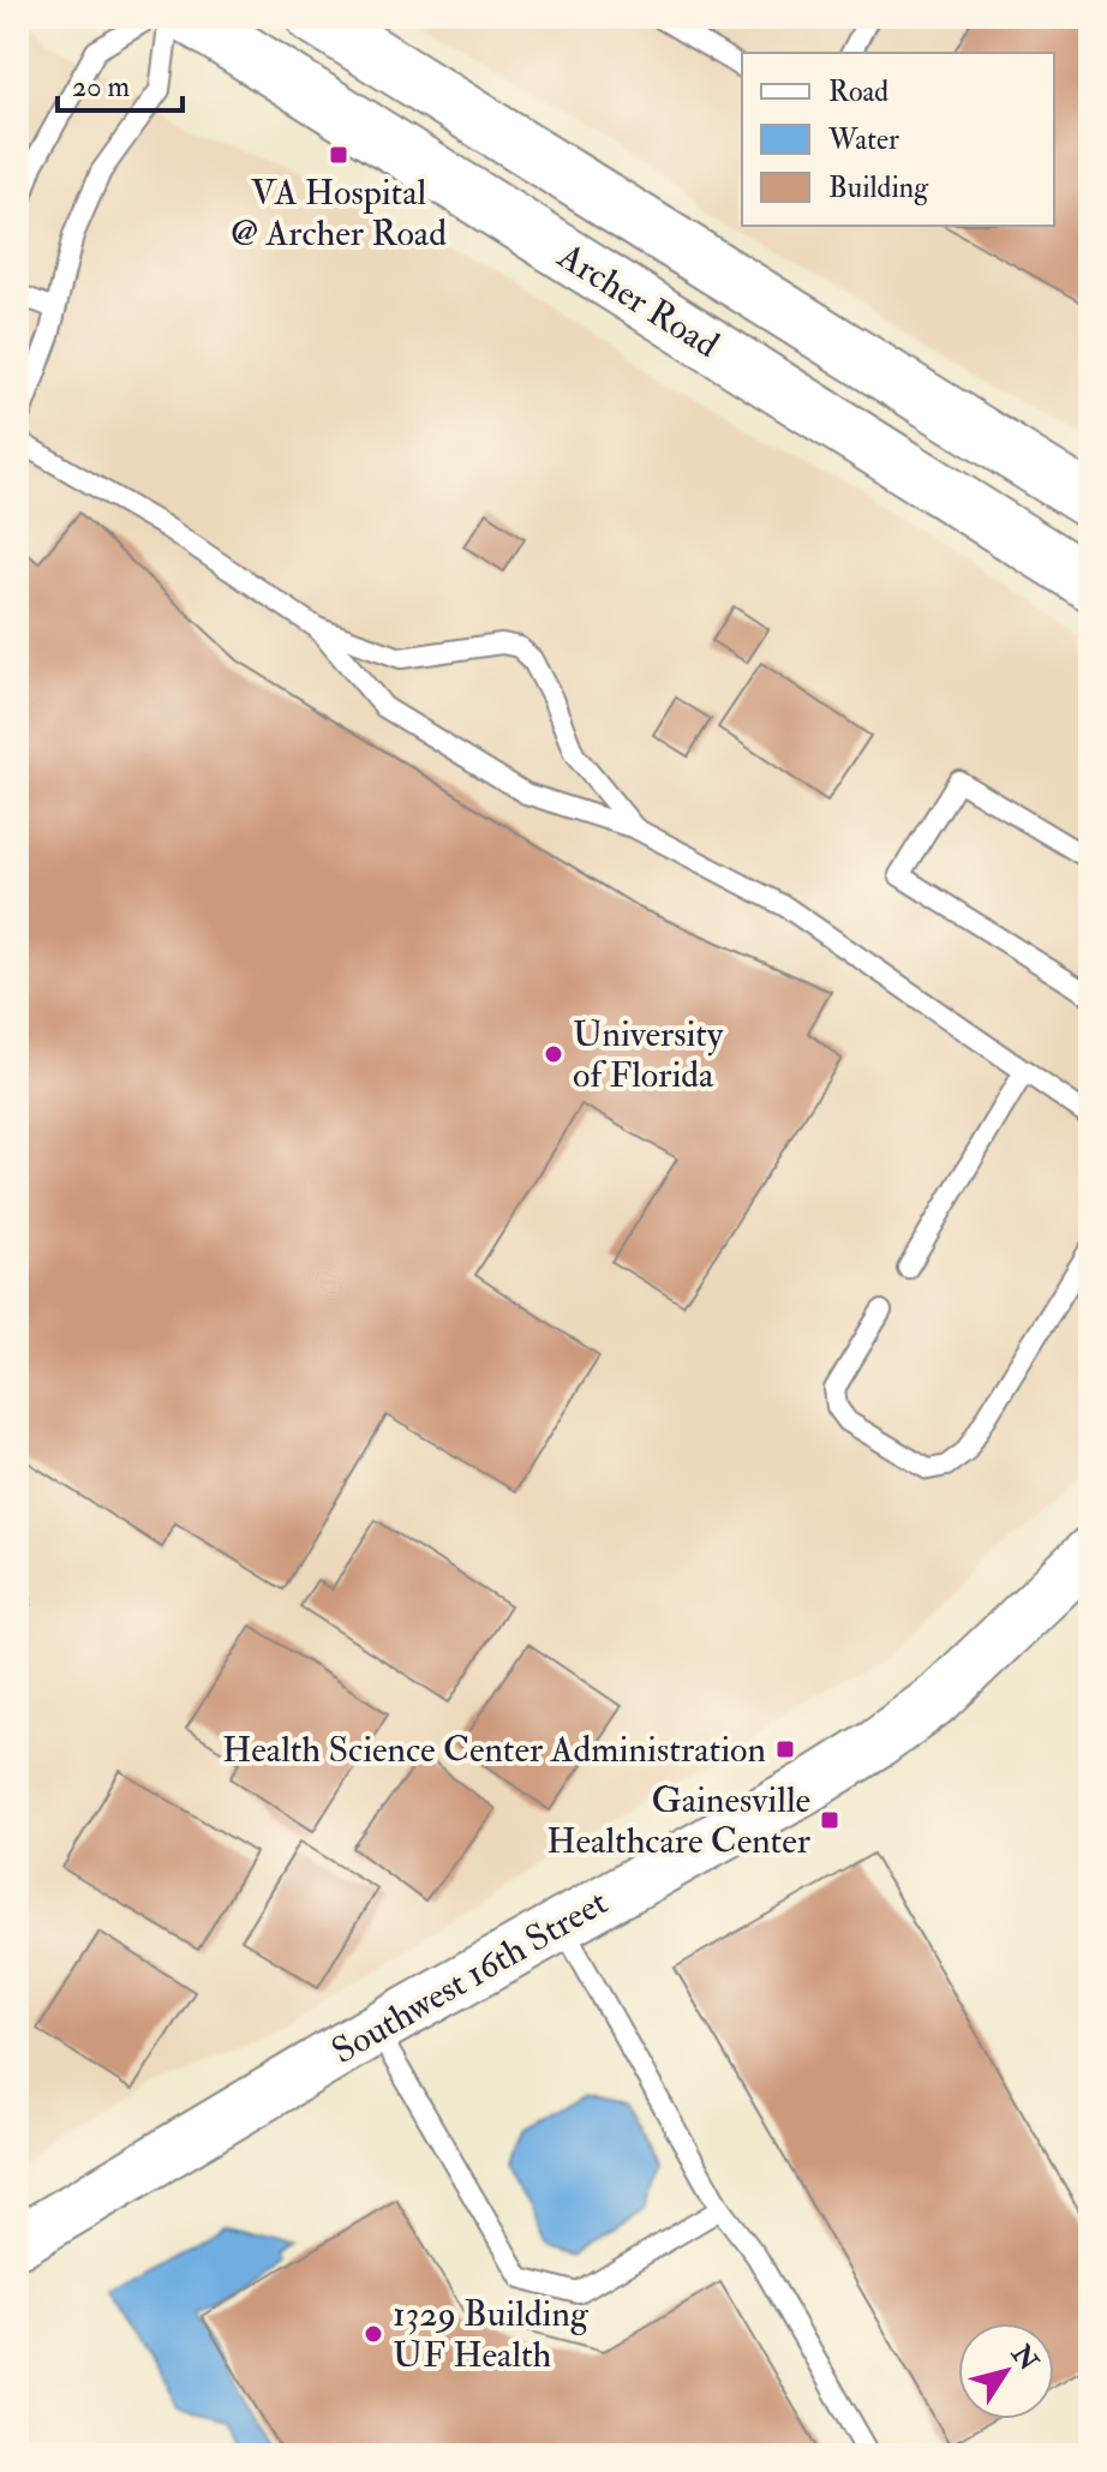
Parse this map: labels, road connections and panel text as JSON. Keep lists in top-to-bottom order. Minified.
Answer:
{"streets":{"main road":["Archer Road"],"street":["Southwest 16th Street"]},"places":{"transit":["VA Hospital @ Archer Road","Health Science Center Administration","Gainesville Healthcare Center"],"other":["University of Florida","1329 Building UF Health"]},"legend":["Road","Water","Building"],"scale_bar":"20 m","north":"top right"}
